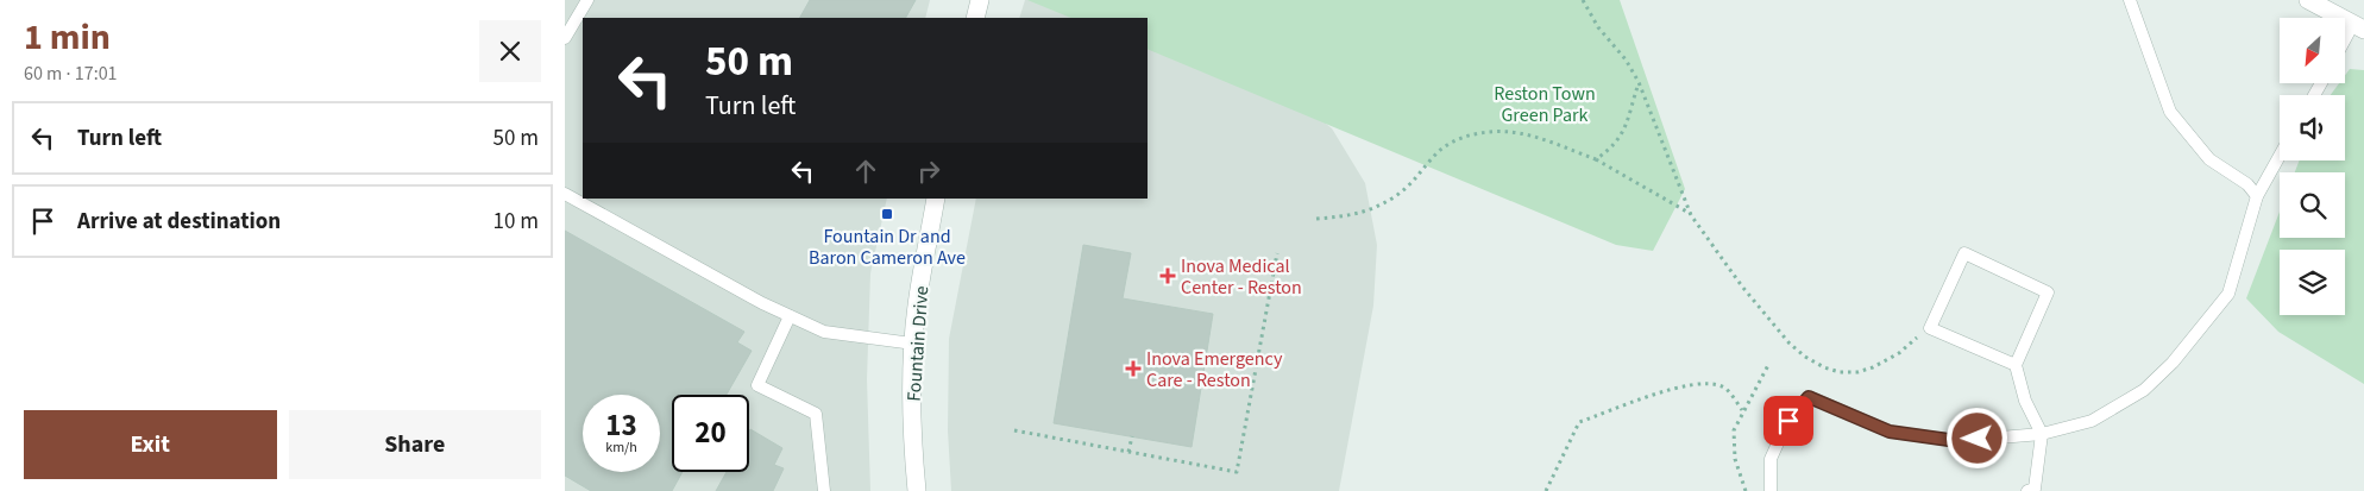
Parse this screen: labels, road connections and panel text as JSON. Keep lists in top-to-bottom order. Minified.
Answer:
{"streets":{"street":["Fountain Drive"]},"parks":["Reston Town Green Park"],"places":{"transit":["Fountain Dr and Baron Cameron Ave"],"health":["Inova Medical Center - Reston","Inova Emergency Care - Reston"]},"north":"bottom left","page":{"heading":["1 min","60 m · 17:01"],"turn":["50 m","Turn left"],"list":[{"name":"Turn left","value":"50 m"},{"name":"Arrive at destination","value":"10 m"}],"speed":"13 km/h","limit":"20","buttons":["Exit","Share"]}}
